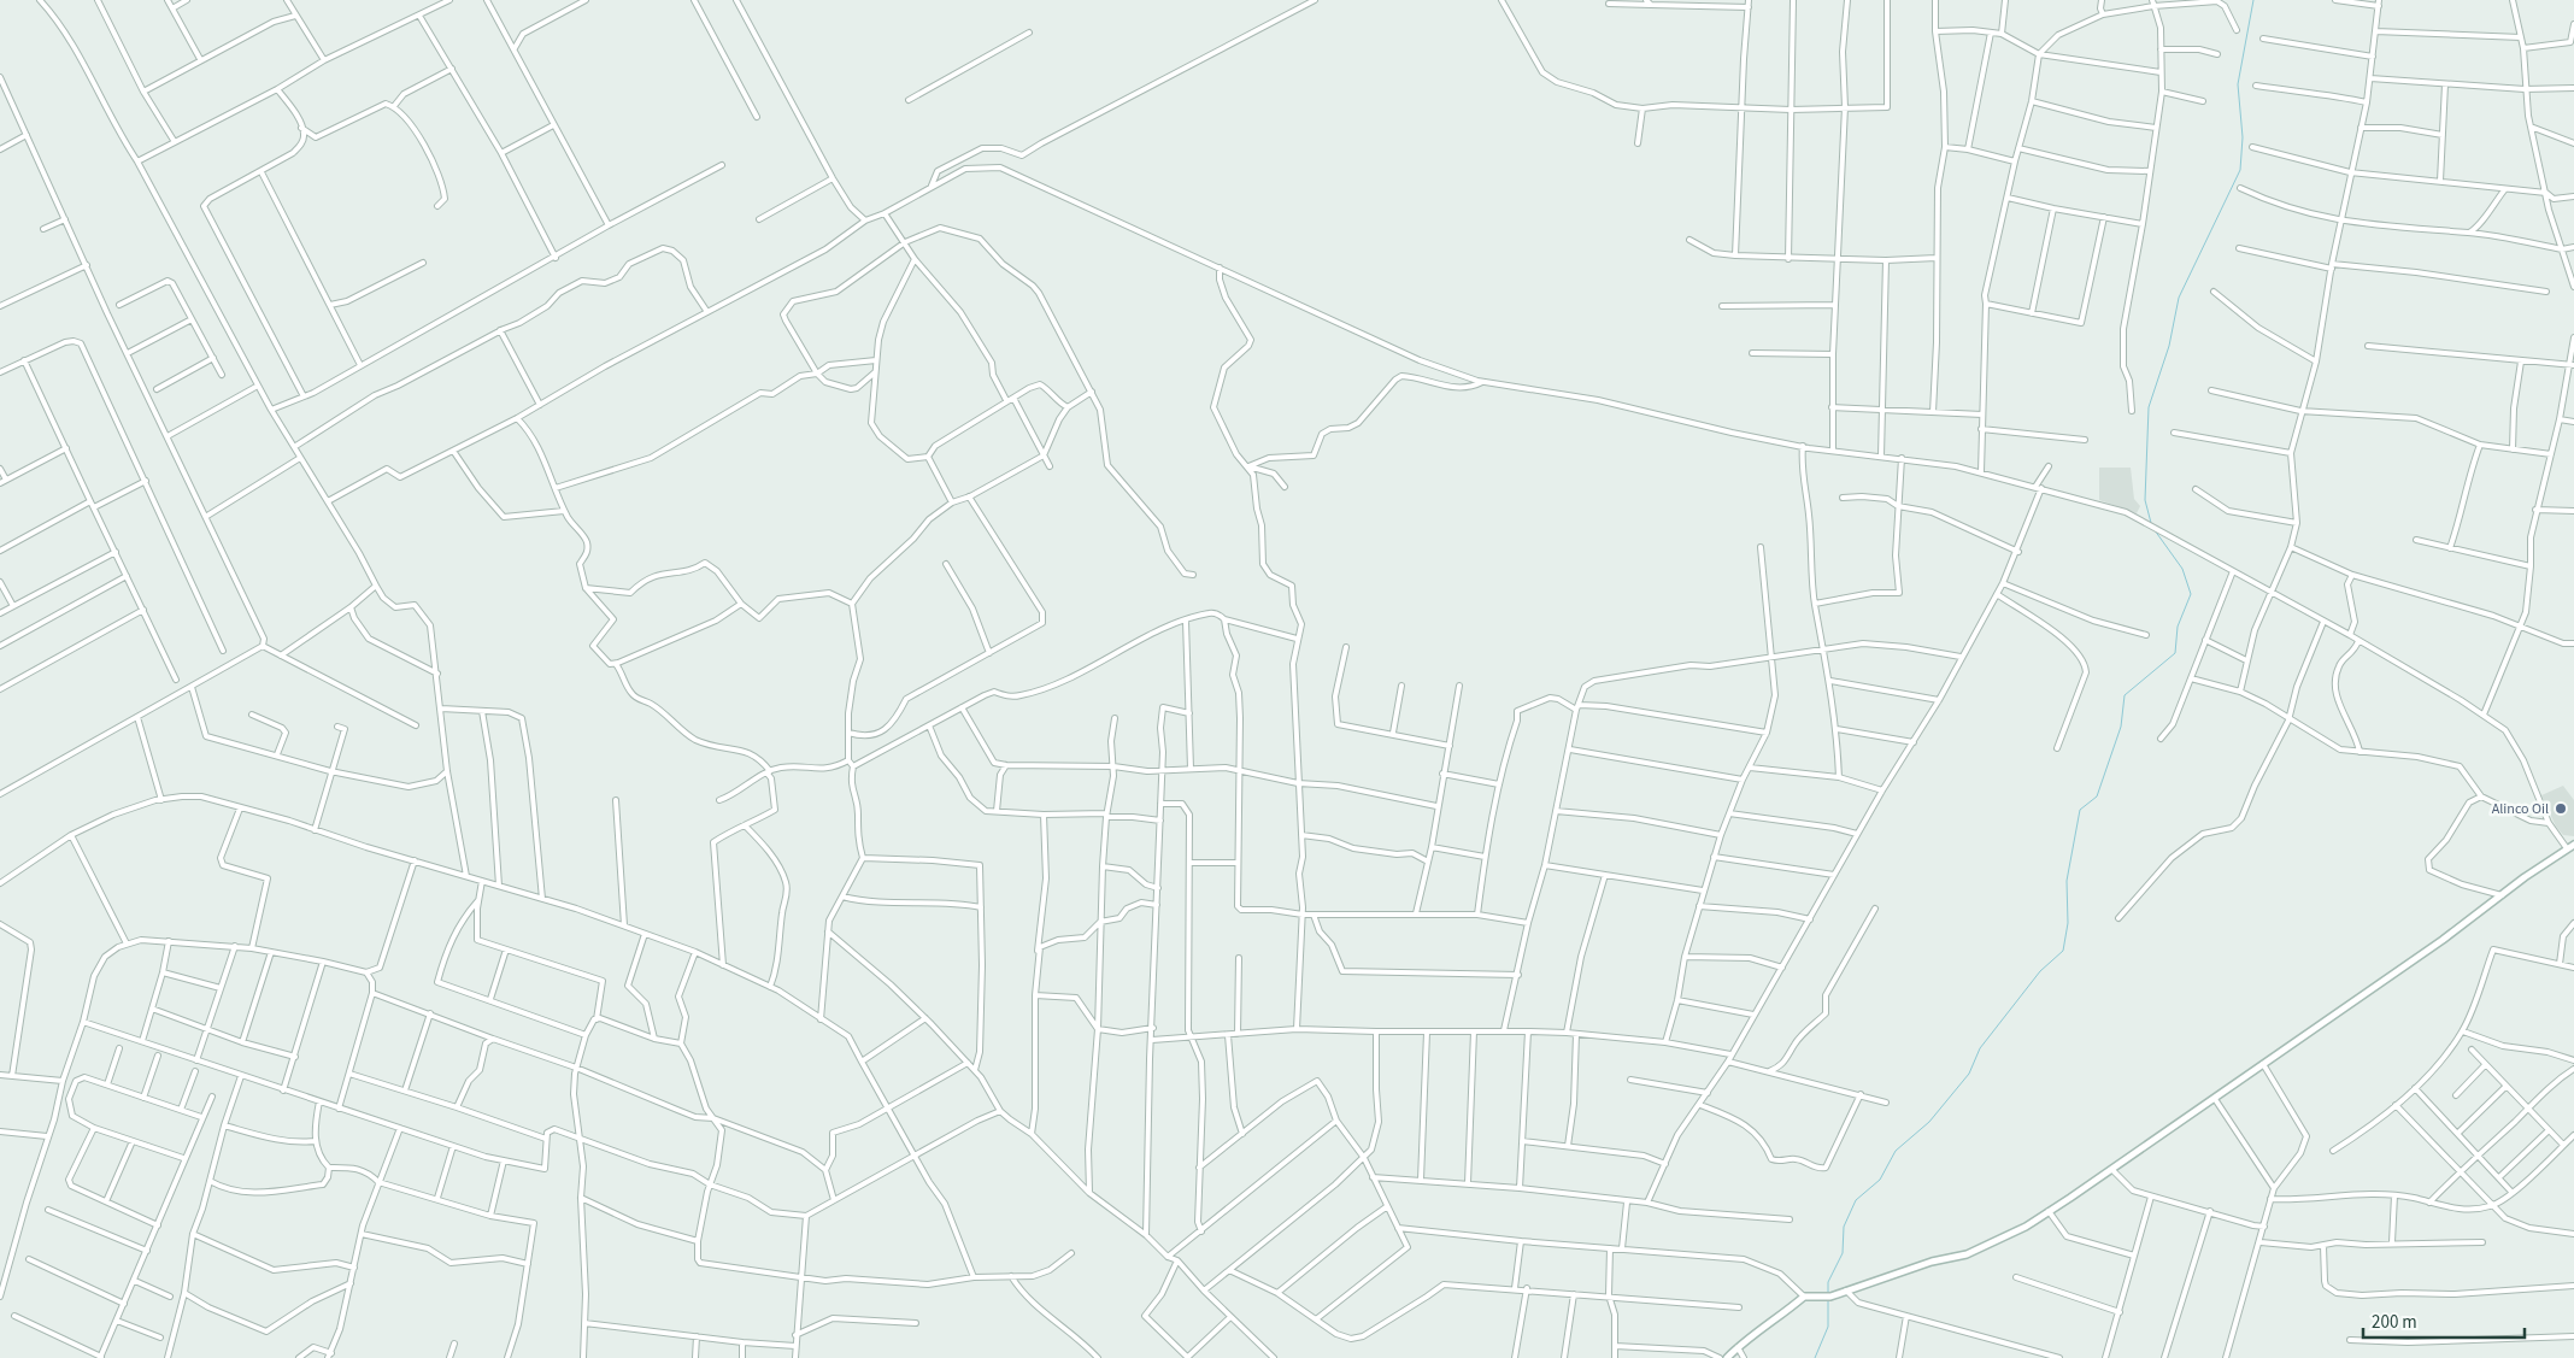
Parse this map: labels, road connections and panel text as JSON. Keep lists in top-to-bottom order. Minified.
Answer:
{"places":["Alinco Oil"],"scale_bar":"200 m"}
